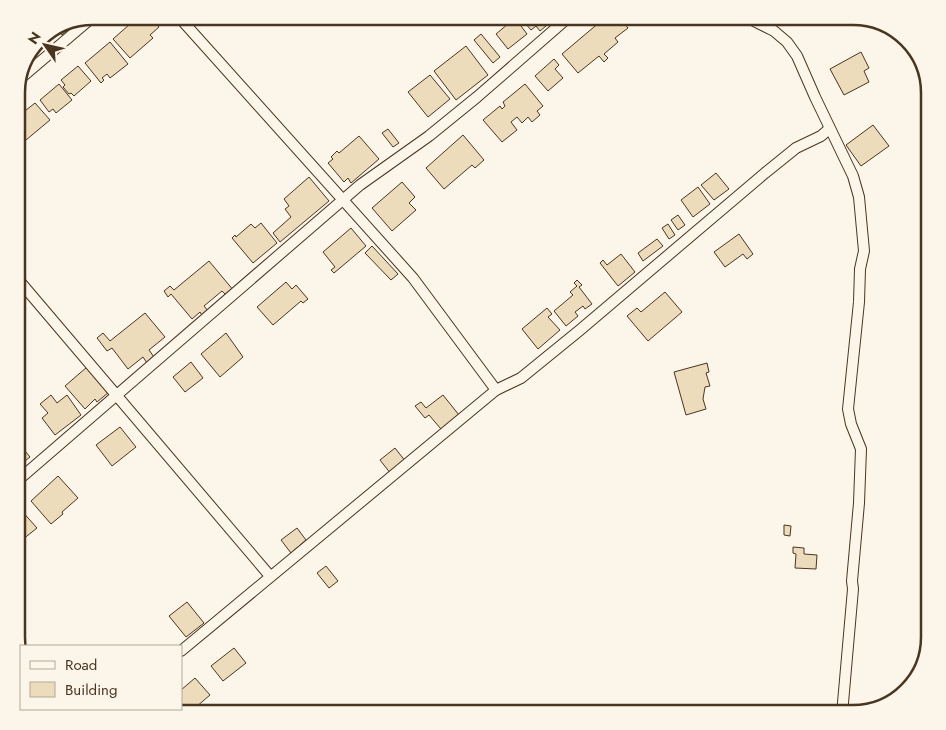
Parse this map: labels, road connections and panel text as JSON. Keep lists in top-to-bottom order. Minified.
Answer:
{"legend":["Road","Building"],"north":"top left"}
